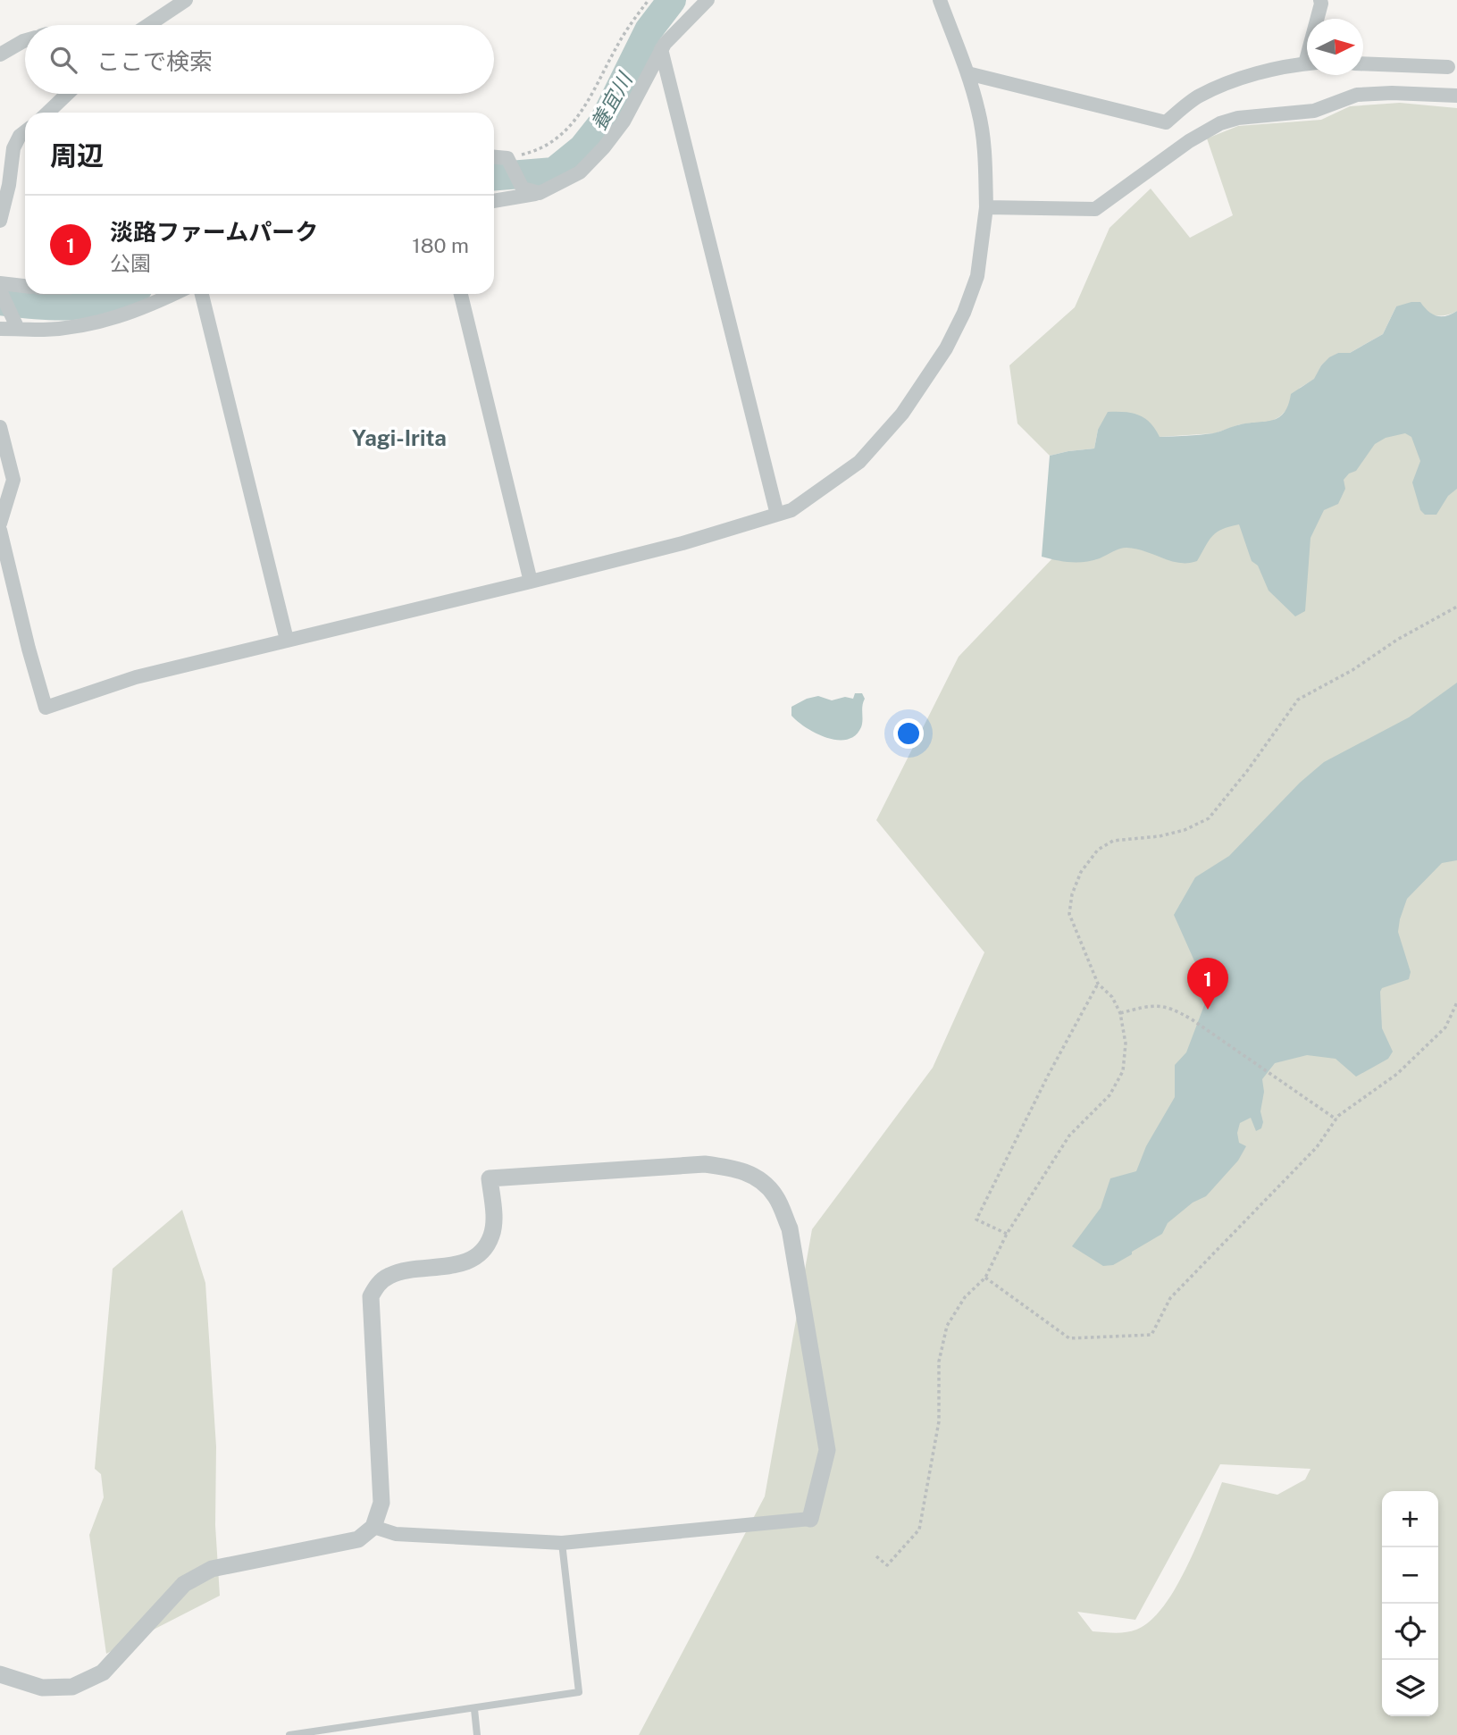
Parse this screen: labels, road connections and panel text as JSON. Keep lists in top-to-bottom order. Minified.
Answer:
{"districts":["Yagi-Irita"],"water":["養宜川"],"north":"right","page":{"search":"ここで検索","heading":"周辺","list":[{"mark":"1","name":"淡路ファームパーク","note":"公園","value":"180 m"}],"pins":"1","map_buttons":["+","−"]}}
